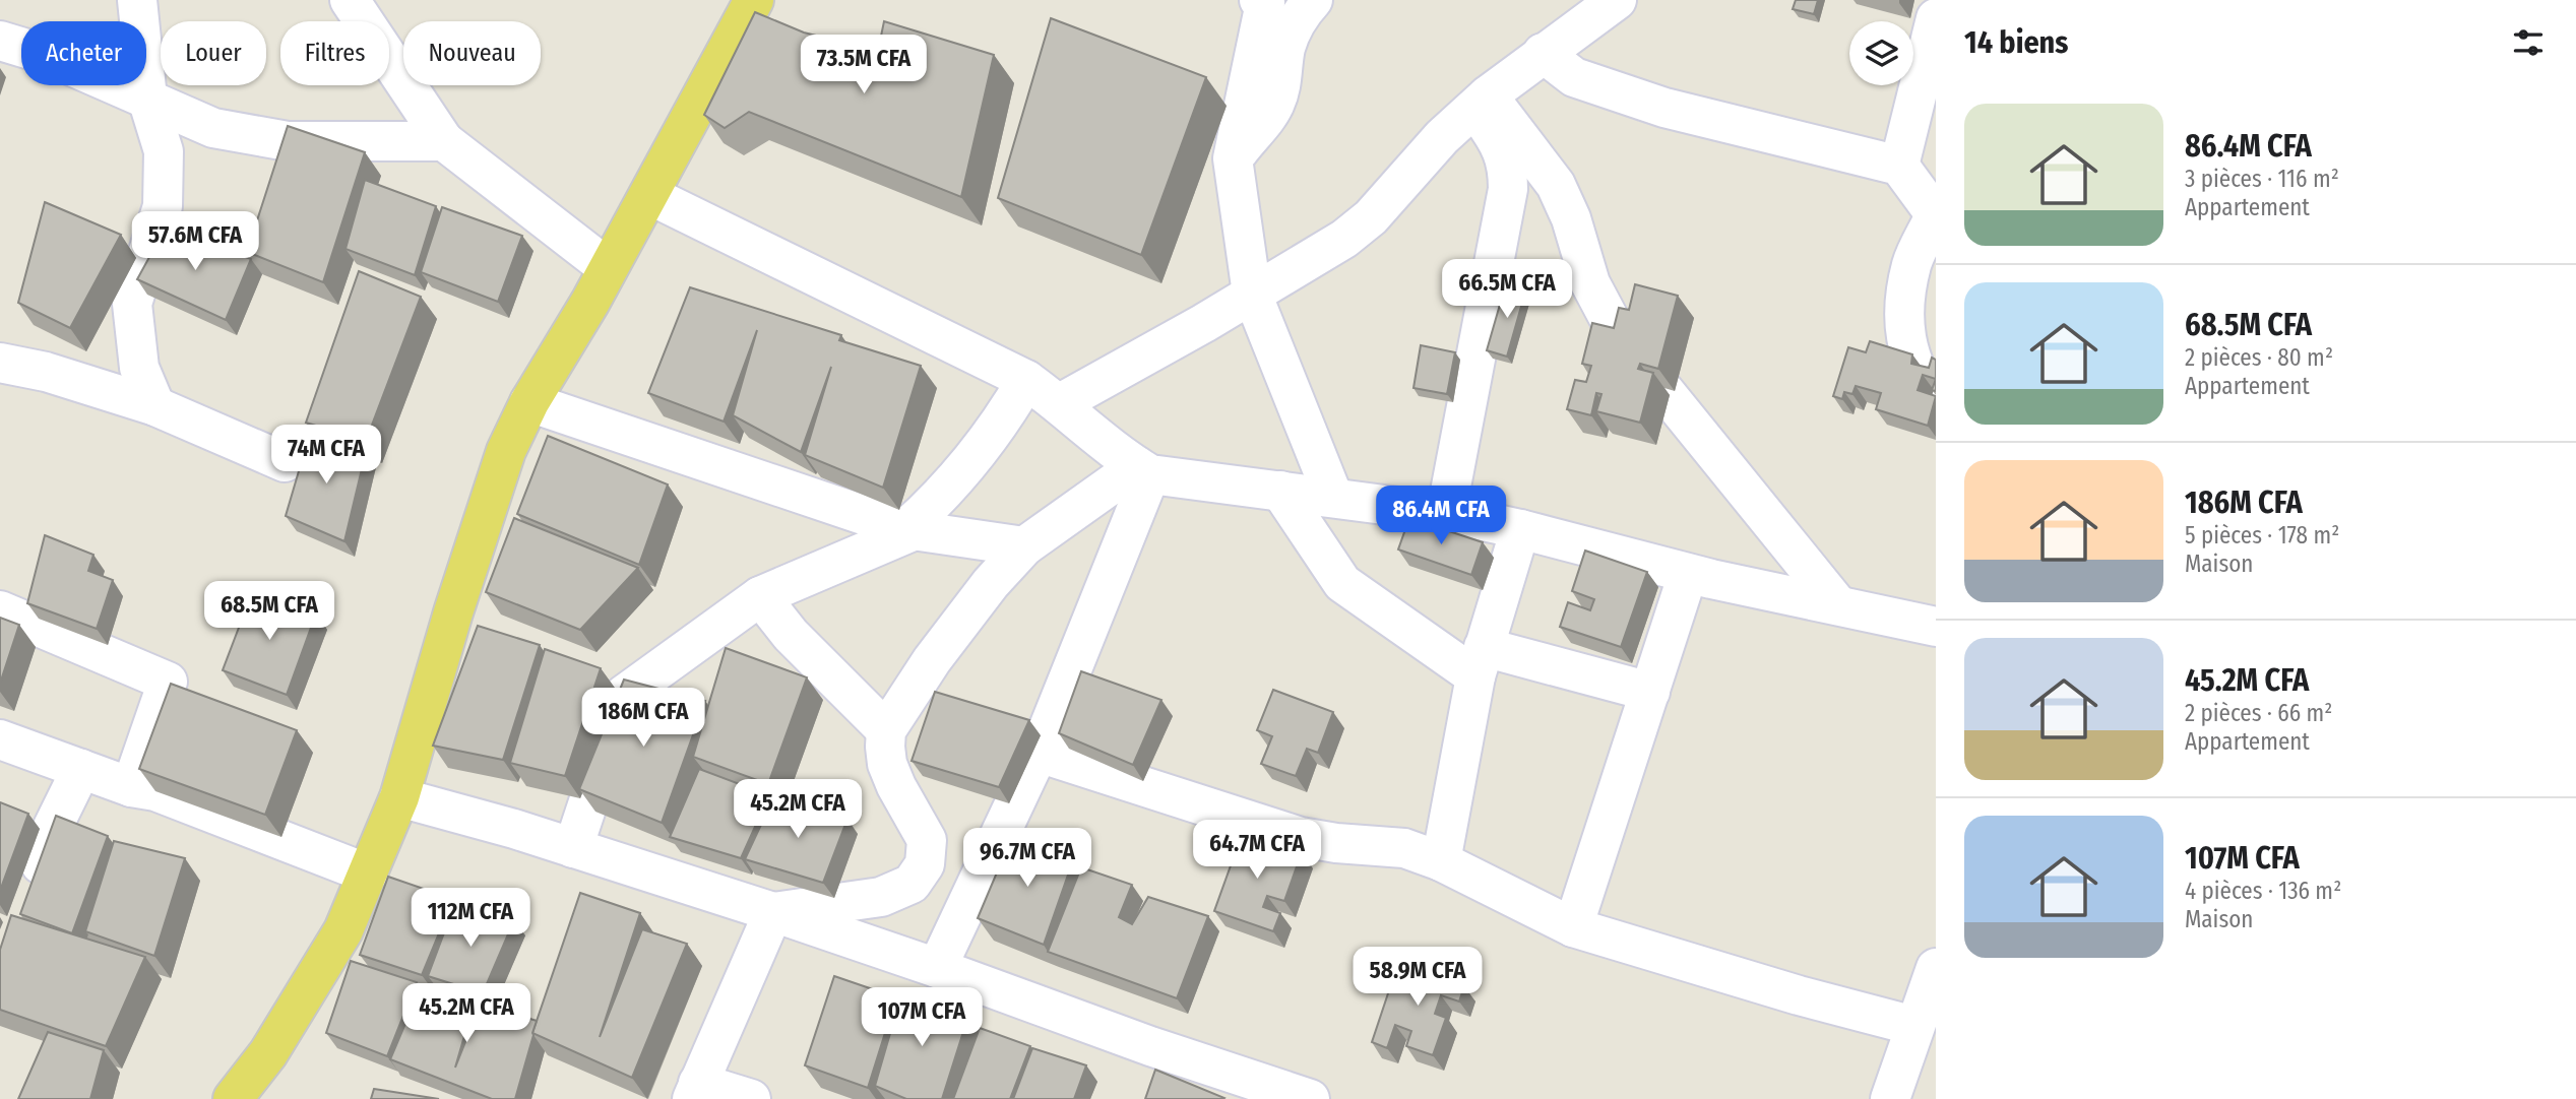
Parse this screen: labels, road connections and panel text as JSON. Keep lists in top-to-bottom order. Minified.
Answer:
{"page":{"heading":"14 biens","chip":["Acheter","Louer","Filtres","Nouveau"],"price":["73.5M CFA","57.6M CFA","66.5M CFA","74M CFA","86.4M CFA","68.5M CFA","186M CFA","45.2M CFA","64.7M CFA","96.7M CFA","112M CFA","58.9M CFA","45.2M CFA","107M CFA"],"list":[{"name":"86.4M CFA","note":"3 pièces · 116 m² · Appartement"},{"name":"68.5M CFA","note":"2 pièces · 80 m² · Appartement"},{"name":"186M CFA","note":"5 pièces · 178 m² · Maison"},{"name":"45.2M CFA","note":"2 pièces · 66 m² · Appartement"},{"name":"107M CFA","note":"4 pièces · 136 m² · Maison"}]}}
